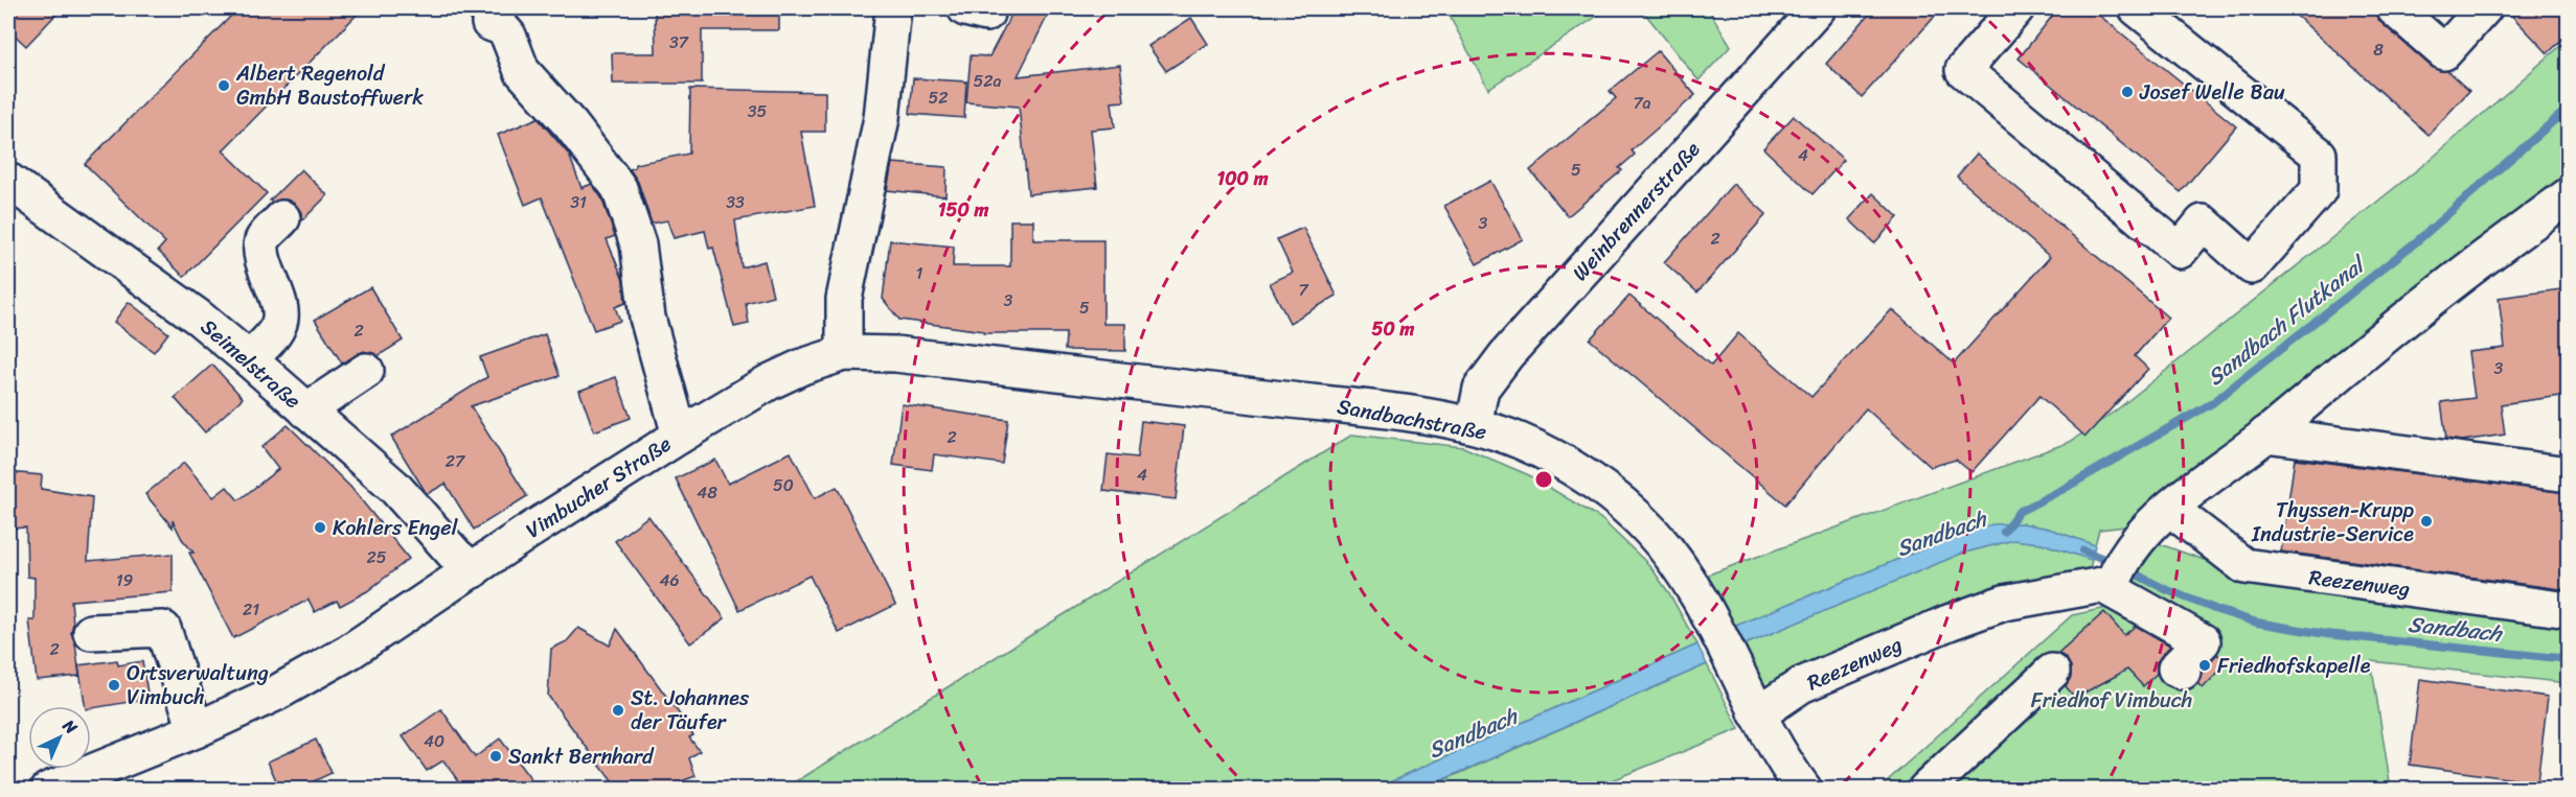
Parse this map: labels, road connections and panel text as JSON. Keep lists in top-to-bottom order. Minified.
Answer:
{"streets":{"street":["Weinbrennerstraße","Seimelstraße","Sandbachstraße","Vimbucher Straße","Reezenweg"]},"crossings":[["Weinbrennerstraße","Sandbachstraße"],["Seimelstraße","Vimbucher Straße"],["Sandbachstraße","Vimbucher Straße"],["Sandbachstraße","Reezenweg"]],"water":["Sandbach Flutkanal","Sandbach"],"parks":["Friedhof Vimbuch"],"places":["Albert Regenold GmbH Baustoffwerk","Josef Welle Bau","Thyssen-Krupp Industrie-Service","Kohlers Engel","Friedhofskapelle","Ortsverwaltung Vimbuch","St. Johannes der Täufer","Sankt Bernhard"],"house_numbers":["37","8","52a","52","7a","35","4","5","31","33","3","2","1","7","3","5","2","3","2","27","4","50","48","25","19","46","21","2","40"],"north":"top right","rings":["100 m","150 m","50 m"]}
